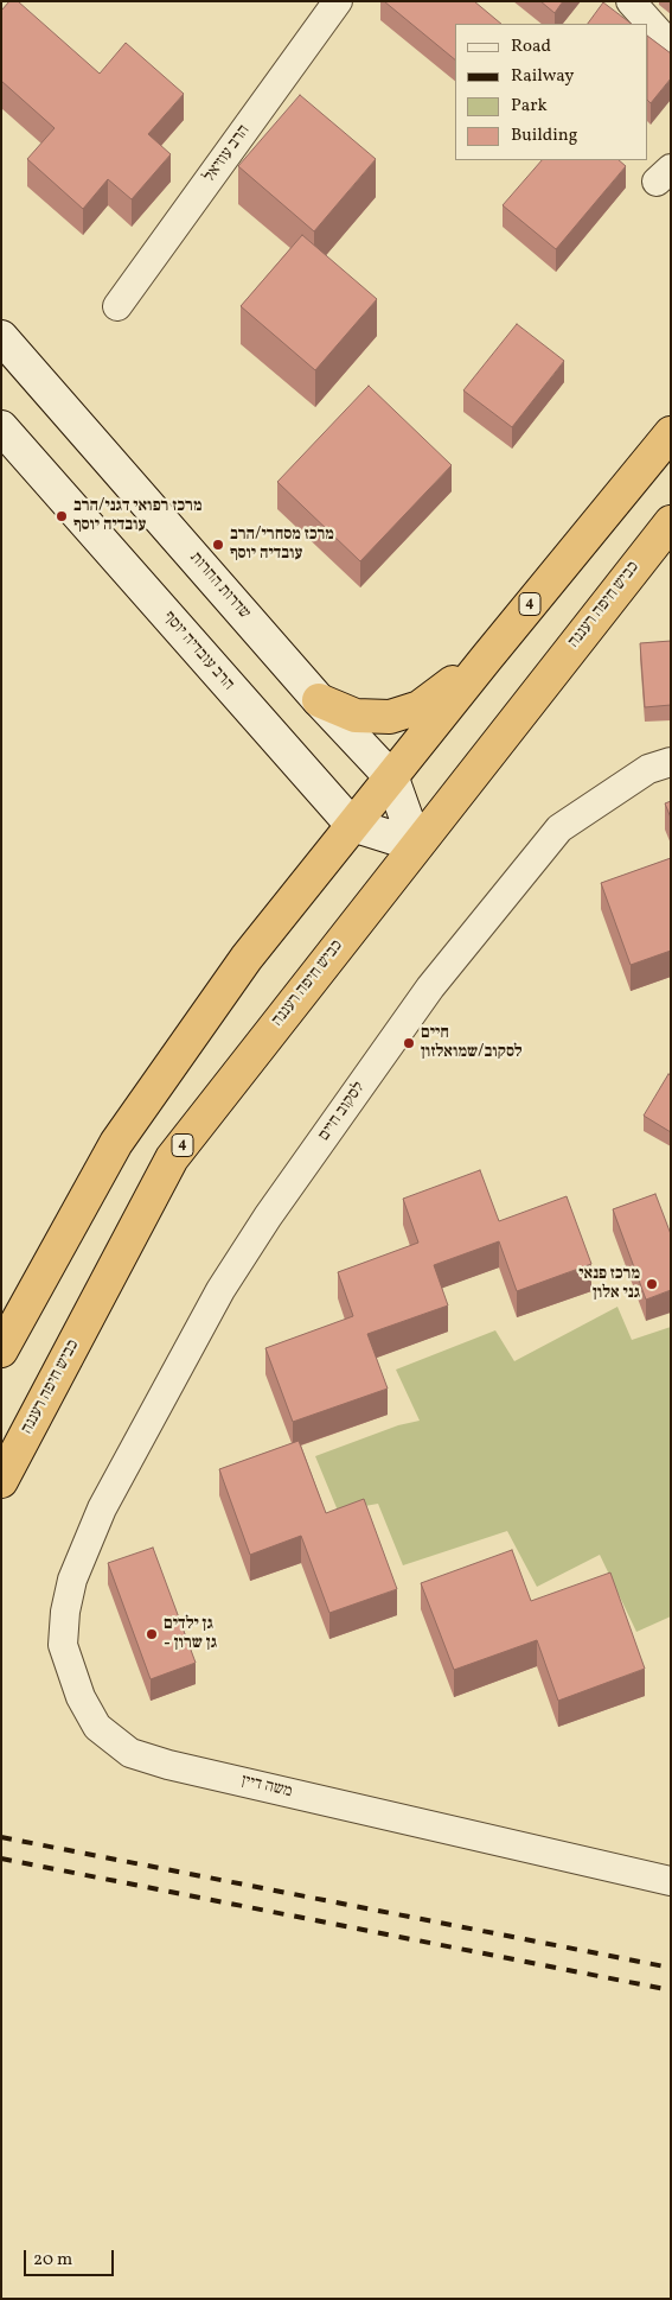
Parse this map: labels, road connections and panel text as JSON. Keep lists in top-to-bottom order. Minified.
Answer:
{"streets":{"highway":["4","כביש חיפה רעננה"],"main road":["שדרות החרות","הרב עובדיה יוסף"],"street":["הרב עוזיאל","לסקוב חיים","משה דיין"]},"crossings":[["שדרות החרות","4"],["שדרות החרות","כביש חיפה רעננה"],["4","הרב עובדיה יוסף"],["לסקוב חיים","משה דיין"]],"places":["מרכז רפואי דגני/הרב עובדיה יוסף","מרכז מסחרי/הרב עובדיה יוסף","חיים לסקוב/שמואלזון","מרכז פנאי גני אלון","גן ילדים - גן שרון"],"legend":["Road","Railway","Park","Building"],"scale_bar":"20 m"}
